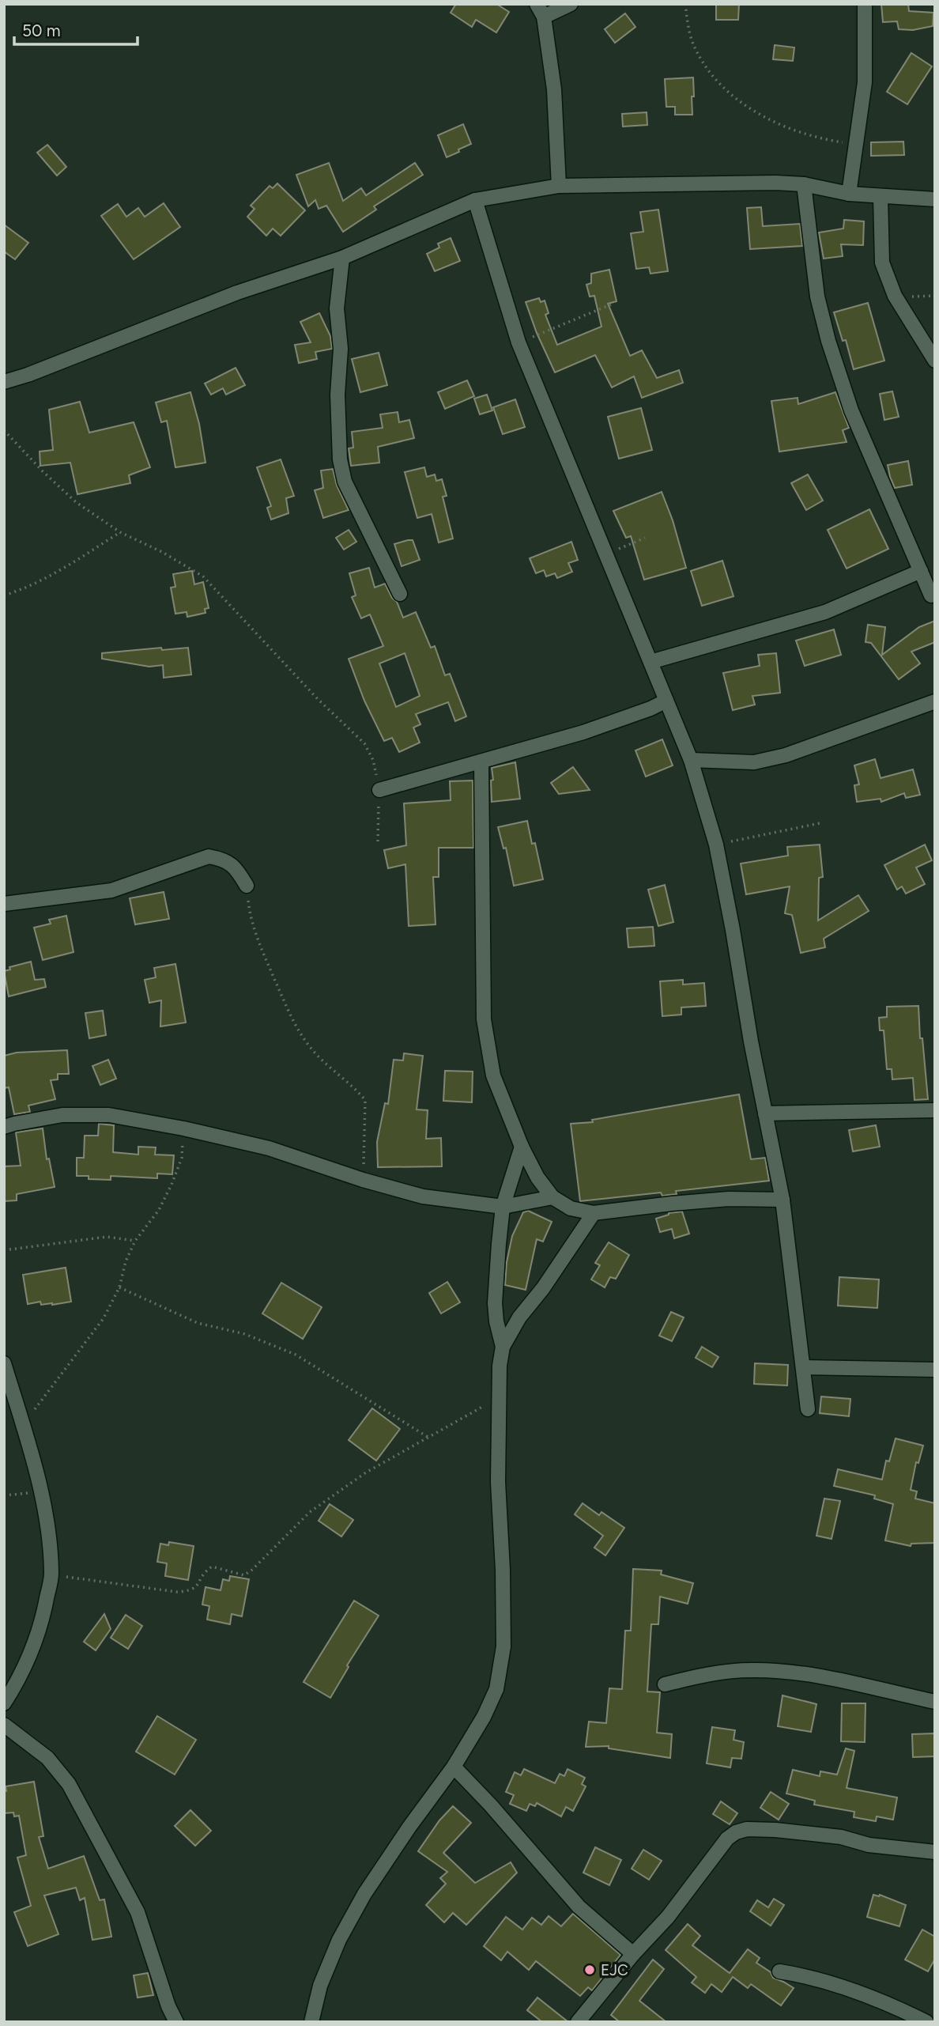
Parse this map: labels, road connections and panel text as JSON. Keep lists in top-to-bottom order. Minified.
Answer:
{"places":["EJC"],"scale_bar":"50 m"}
